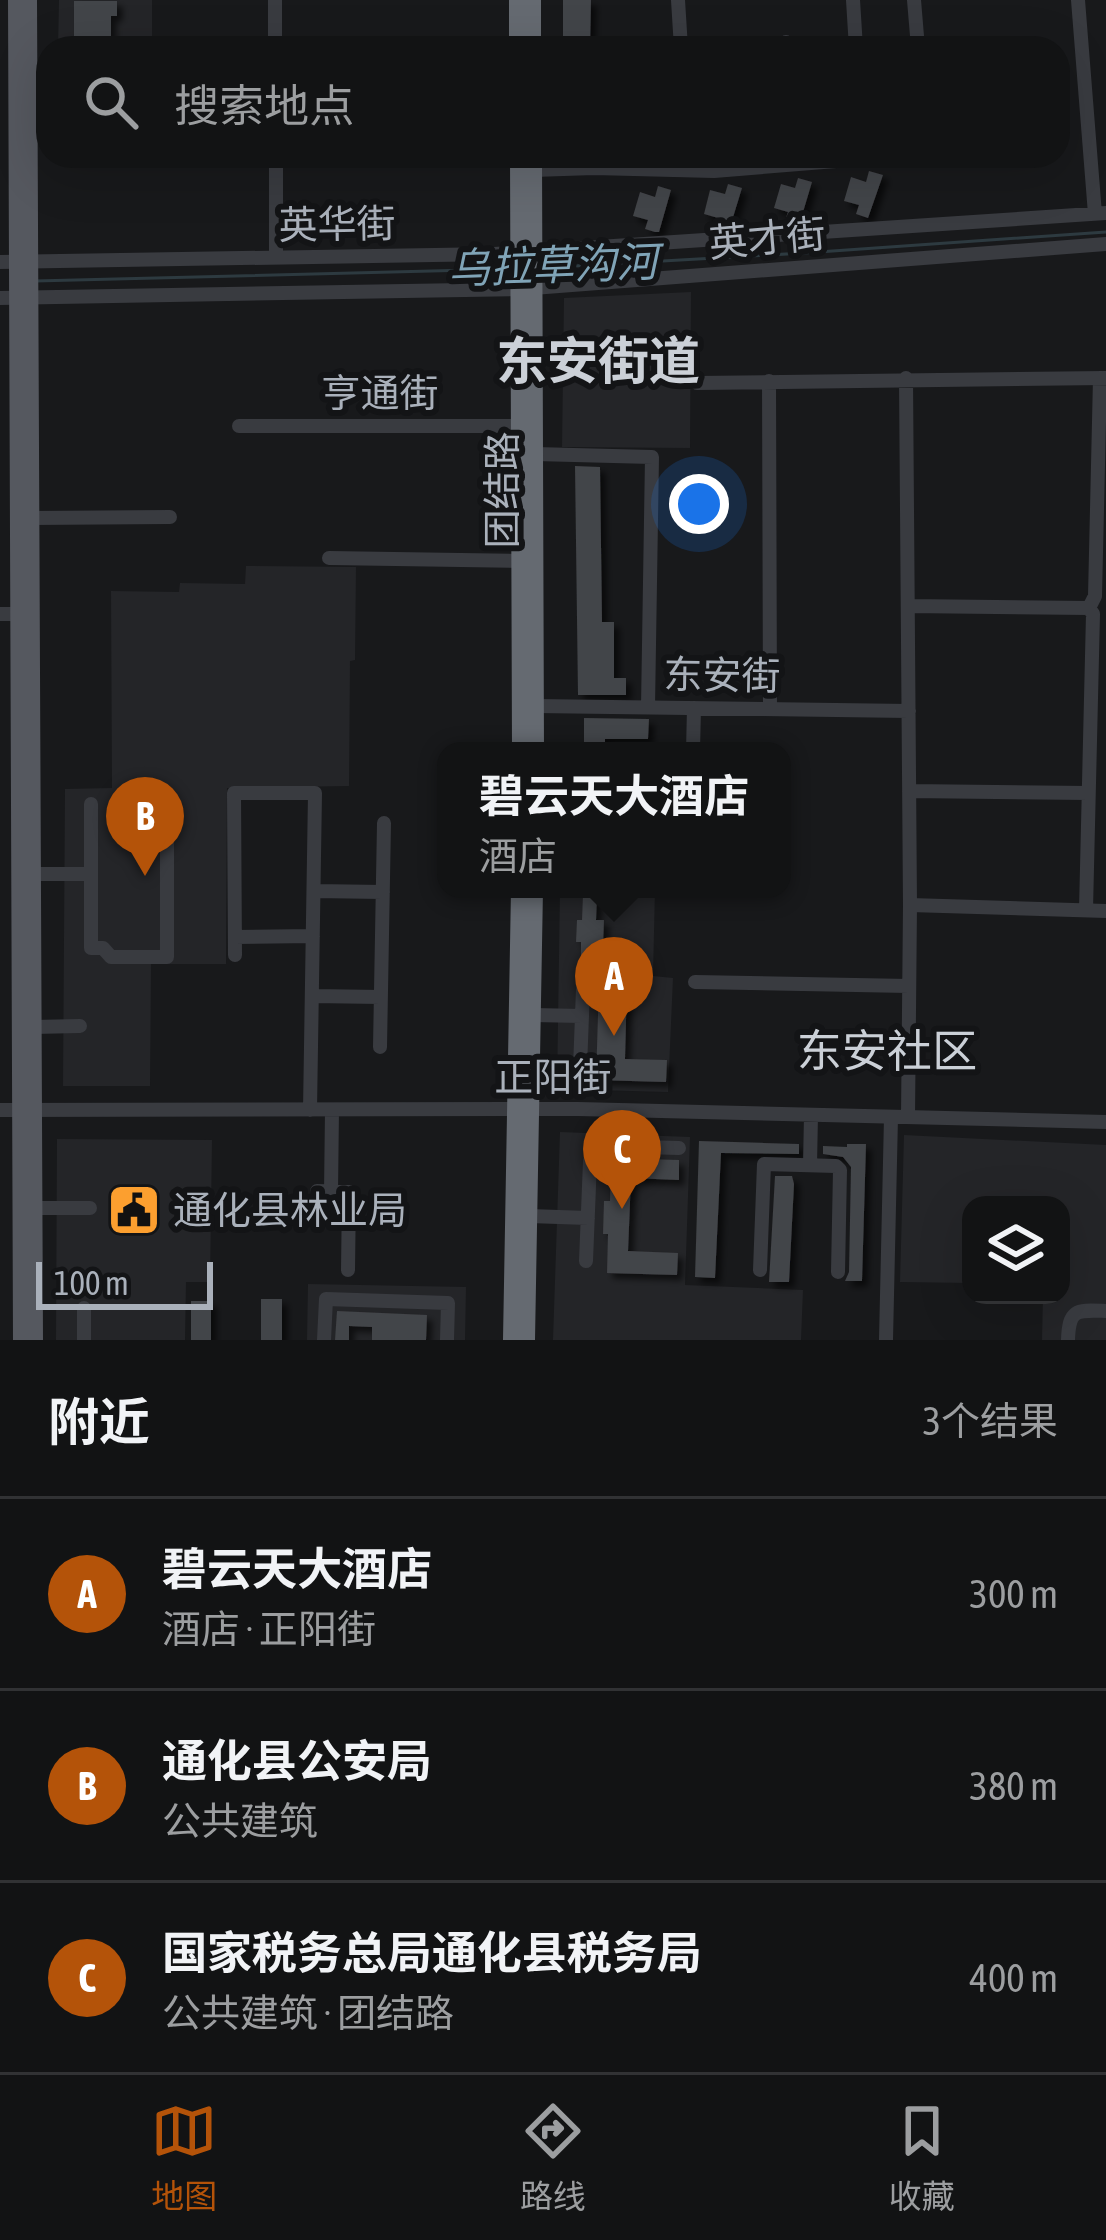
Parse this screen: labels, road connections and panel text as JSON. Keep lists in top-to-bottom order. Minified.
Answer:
{"streets":{"highway":["团结路"],"street":["英华街","英才街","亨通街","东安街","正阳街"]},"crossings":[["英华街","英才街"],["英华街","团结路"],["英才街","团结路"],["亨通街","团结路"],["团结路","东安街"]],"districts":["东安街道","东安社区"],"water":["乌拉草沟河"],"places":{"public building":["通化县林业局"]},"scale_bar":"100 m","page":{"search":"搜索地点","popup":["碧云天大酒店","酒店"],"pins":["B","A","C"],"scale":"100 m","heading":["附近","3个结果"],"list":[{"mark":"A","name":"碧云天大酒店","note":"酒店 · 正阳街","value":"300 m"},{"mark":"B","name":"通化县公安局","note":"公共建筑","value":"380 m"},{"mark":"C","name":"国家税务总局通化县税务局","note":"公共建筑 · 团结路","value":"400 m"}],"nav":["地图","路线","收藏"]}}
